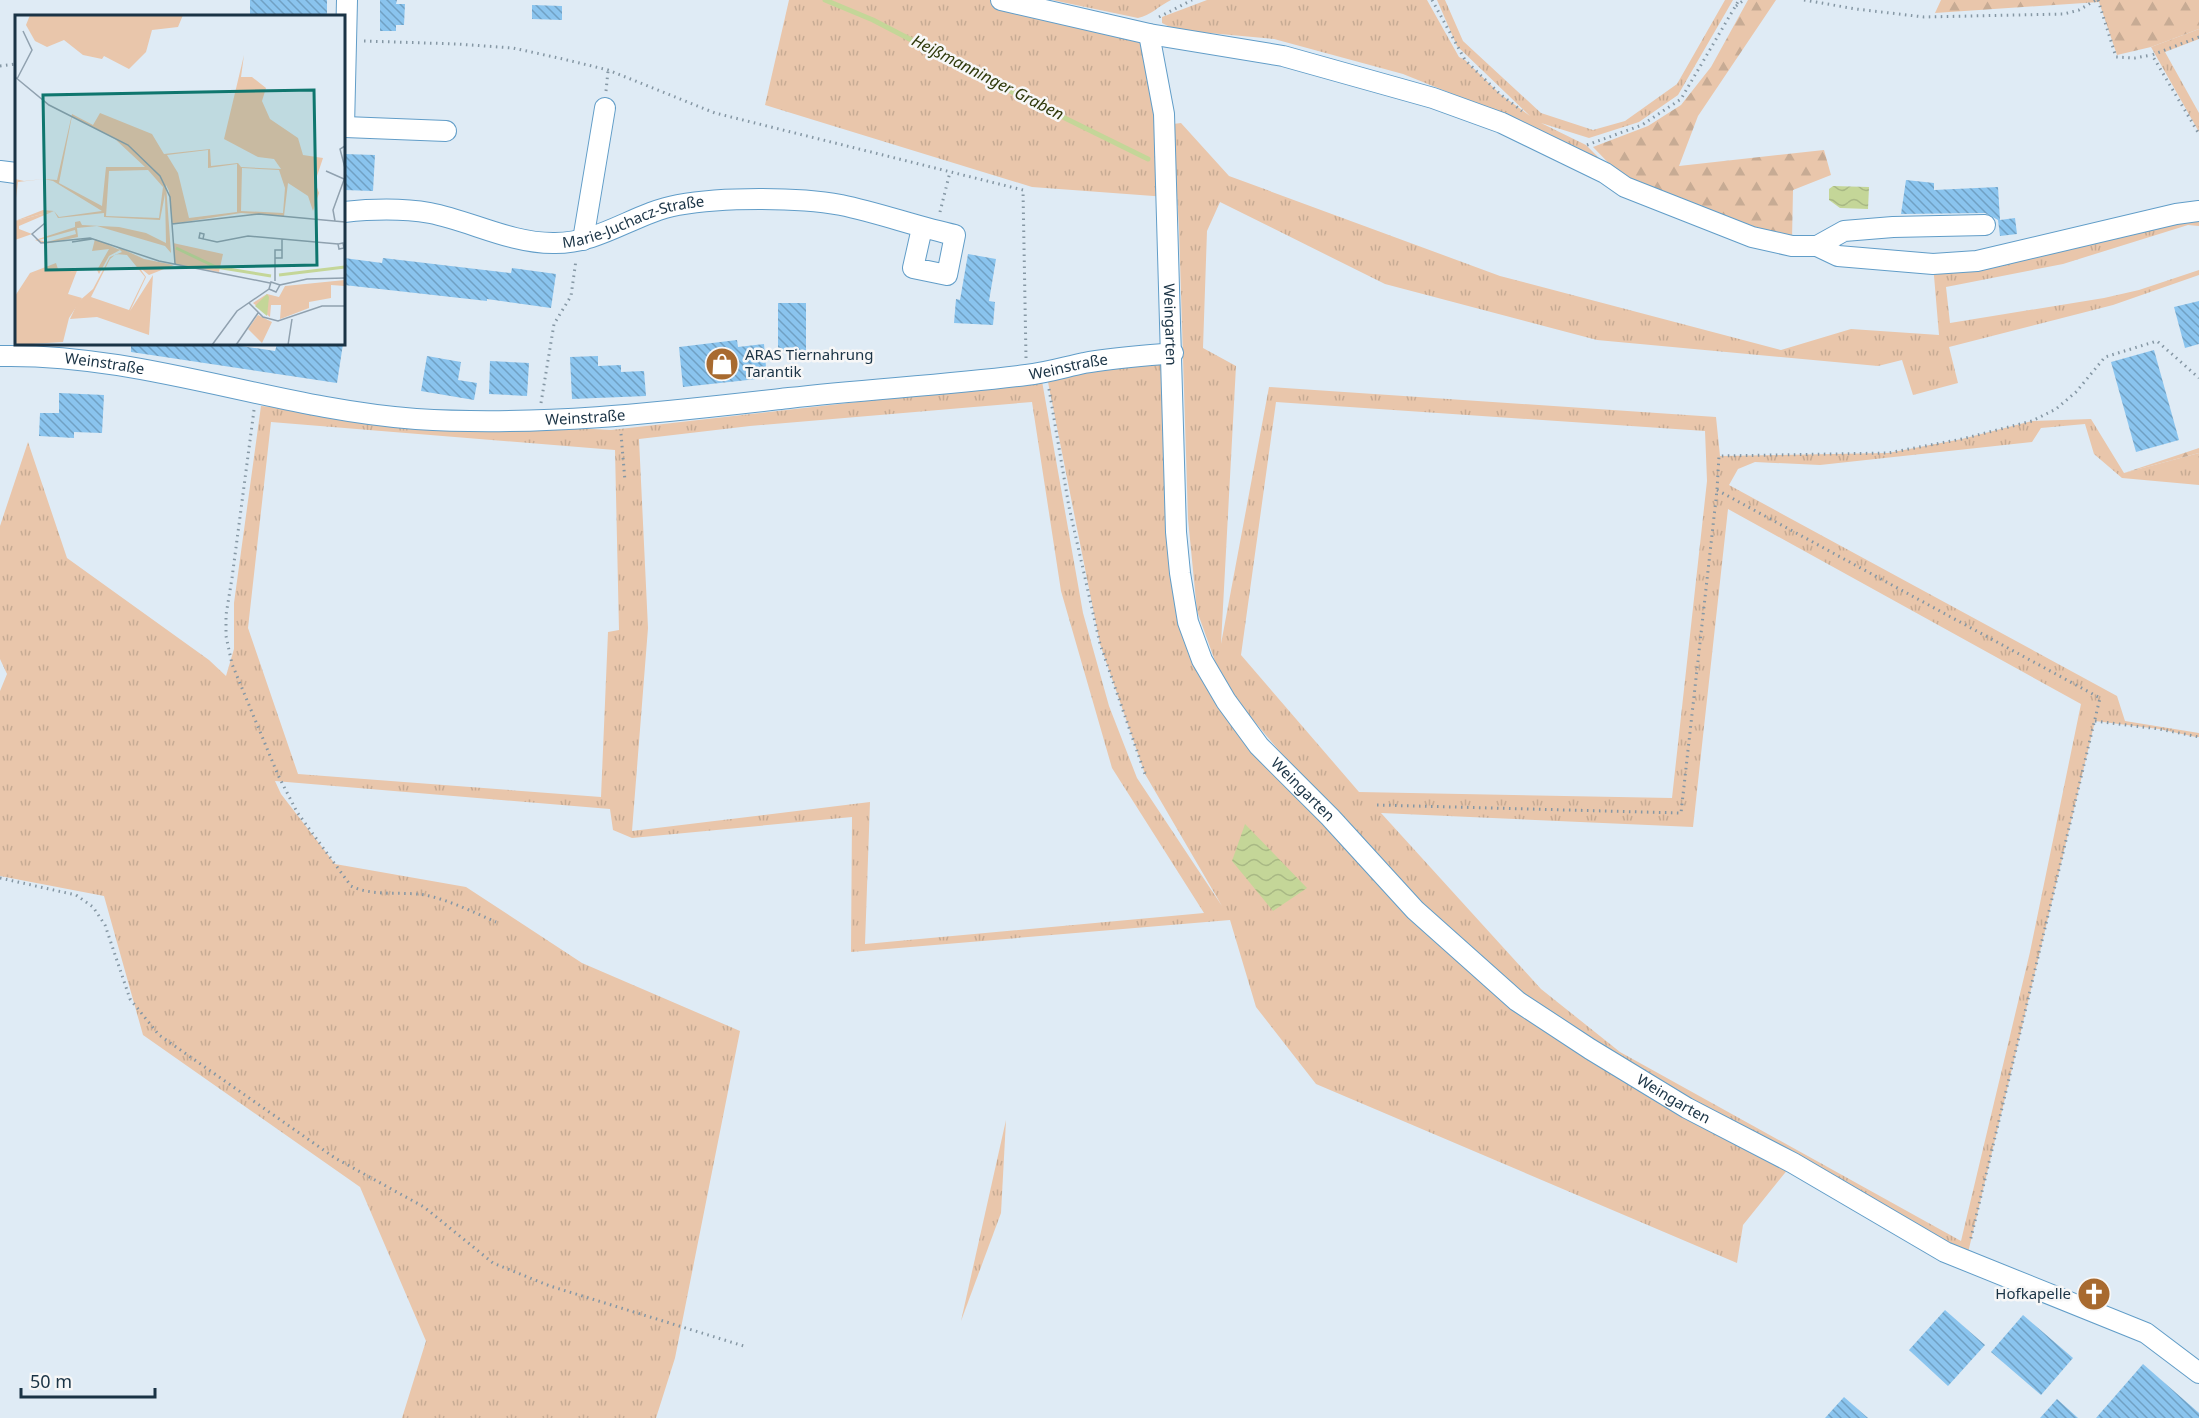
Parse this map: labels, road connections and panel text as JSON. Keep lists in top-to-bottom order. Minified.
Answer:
{"streets":{"street":["Marie-Juchacz-Straße","Weingarten","Weinstraße"]},"crossings":[["Weingarten","Weinstraße"]],"water":["Heißmanninger Graben"],"places":{"shop":["ARAS Tiernahrung Tarantik"],"church":["Hofkapelle"]},"scale_bar":"50 m"}
